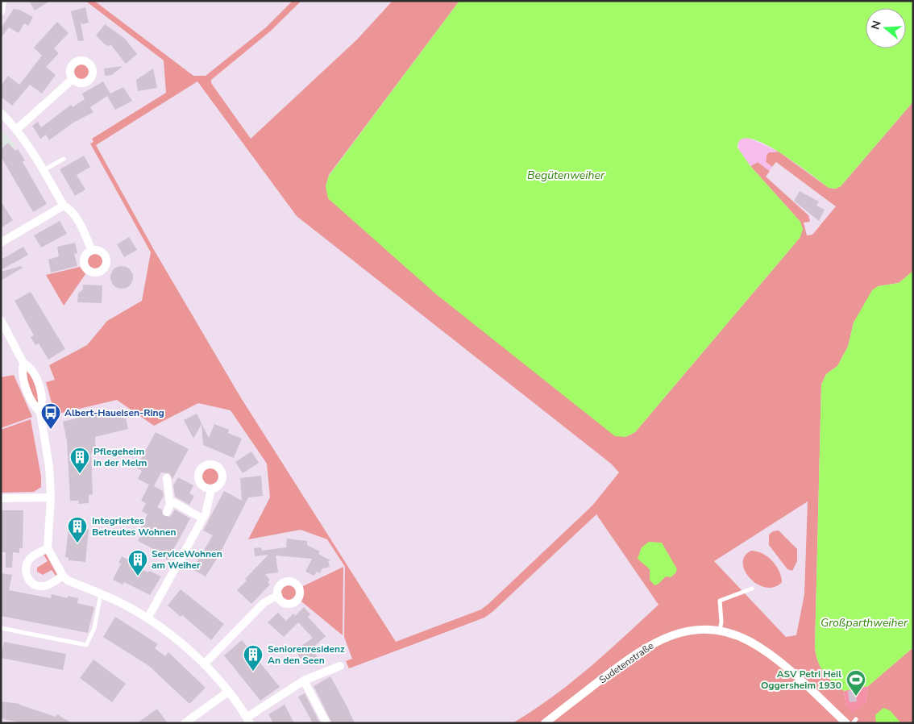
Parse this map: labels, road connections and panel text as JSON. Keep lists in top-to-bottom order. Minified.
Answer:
{"streets":{"street":["Sudetenstraße"]},"water":["Begütenweiher","Großparthweiher"],"places":{"bus stop":["Albert-Haueisen-Ring"],"building":["Pflegeheim in der Melm","Integriertes Betreutes Wohnen","ServiceWohnen am Weiher","Seniorenresidenz An den Seen"],"sports":["ASV Petri Heil Oggersheim 1930"]},"north":"left"}
